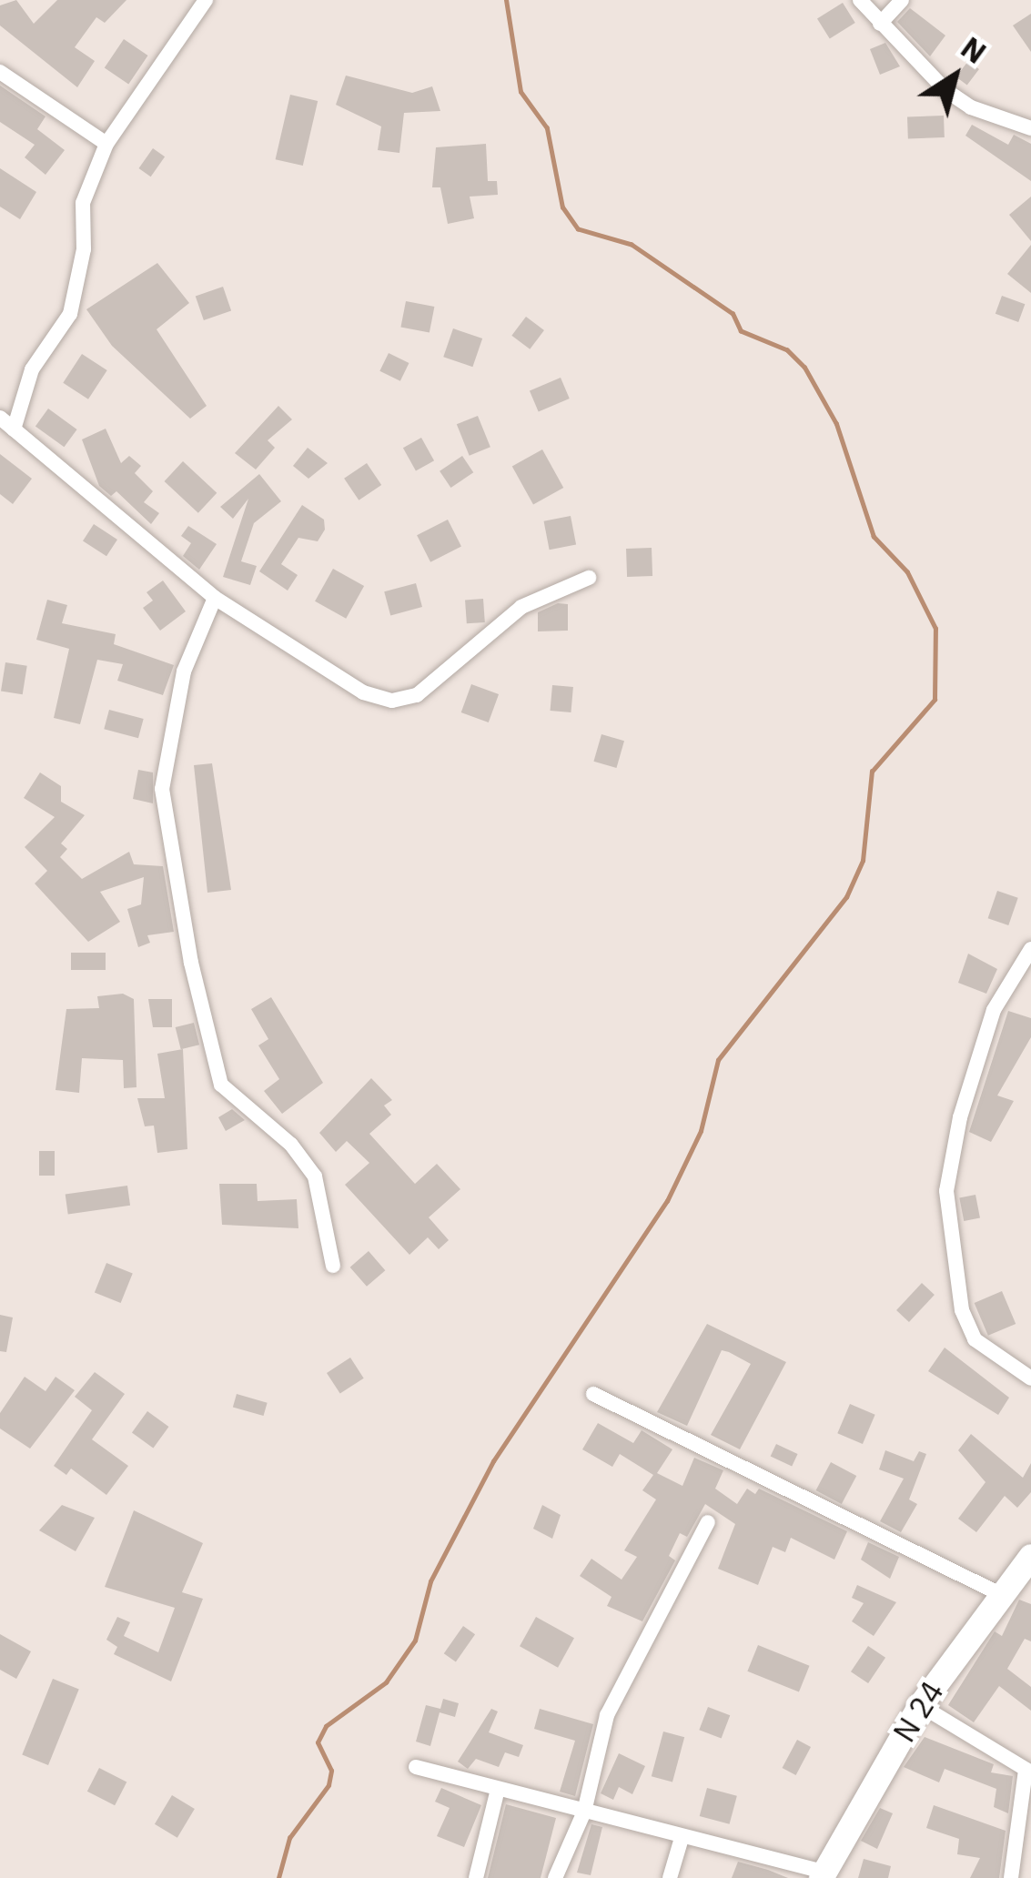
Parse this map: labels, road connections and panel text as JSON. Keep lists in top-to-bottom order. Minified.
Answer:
{"streets":{"main road":["N 24"]},"north":"top right"}
